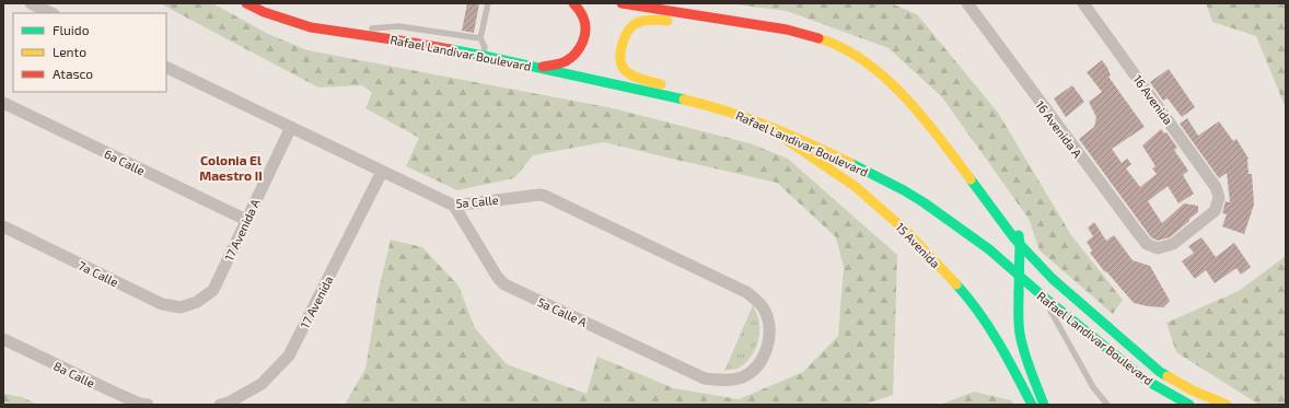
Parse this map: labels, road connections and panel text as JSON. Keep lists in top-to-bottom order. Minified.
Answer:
{"streets":{"main road":["Rafael Landivar Boulevard","15 Avenida"],"street":["16 Avenida","16 Avenida A","6a Calle","5a Calle","17 Avenida A","7a Calle","17 Avenida","5a Calle A","8a Calle"]},"crossings":[["Rafael Landivar Boulevard","15 Avenida"],["16 Avenida","16 Avenida A"],["6a Calle","17 Avenida A"],["5a Calle","17 Avenida A"],["5a Calle","17 Avenida"],["5a Calle","5a Calle A"],["17 Avenida A","7a Calle"]],"districts":["Colonia El Maestro II"],"legend":["Fluido","Lento","Atasco"]}
